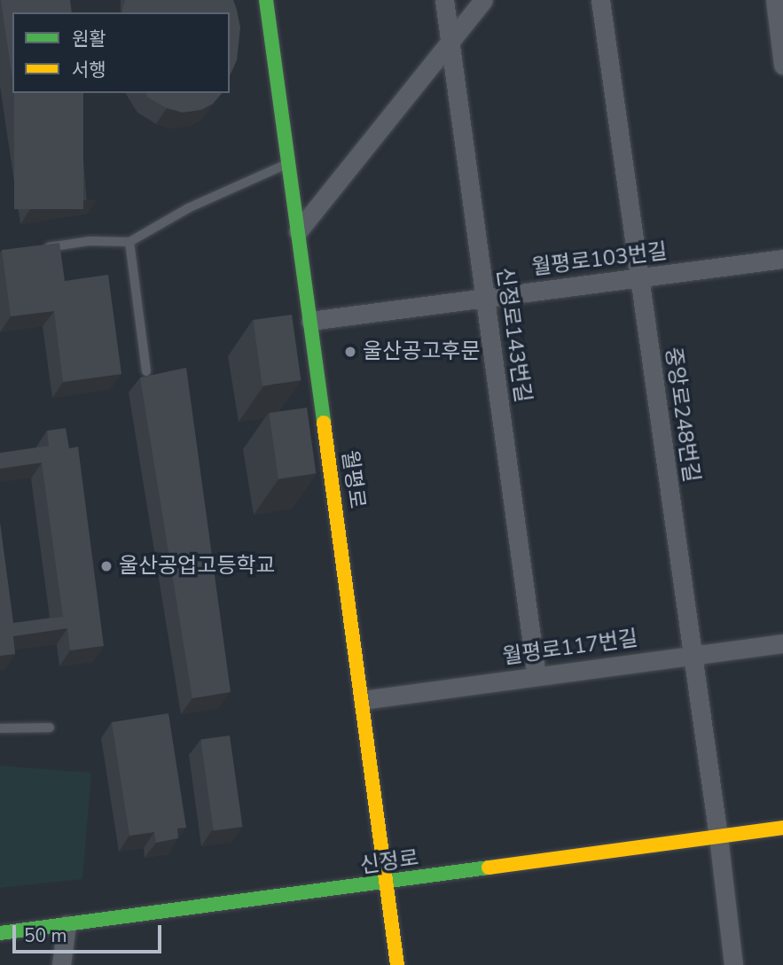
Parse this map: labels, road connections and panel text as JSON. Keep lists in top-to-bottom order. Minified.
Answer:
{"streets":{"main road":["월평로","신정로"],"street":["월평로103번길","신정로143번길","중앙로248번길","월평로117번길"]},"crossings":[["월평로103번길","신정로143번길"],["월평로103번길","중앙로248번길"],["월평로103번길","월평로"],["신정로143번길","월평로117번길"],["중앙로248번길","월평로117번길"],["중앙로248번길","신정로"],["월평로","월평로117번길"],["월평로","신정로"]],"places":["울산공고후문","울산공업고등학교"],"legend":["원활","서행"],"scale_bar":"50 m"}
